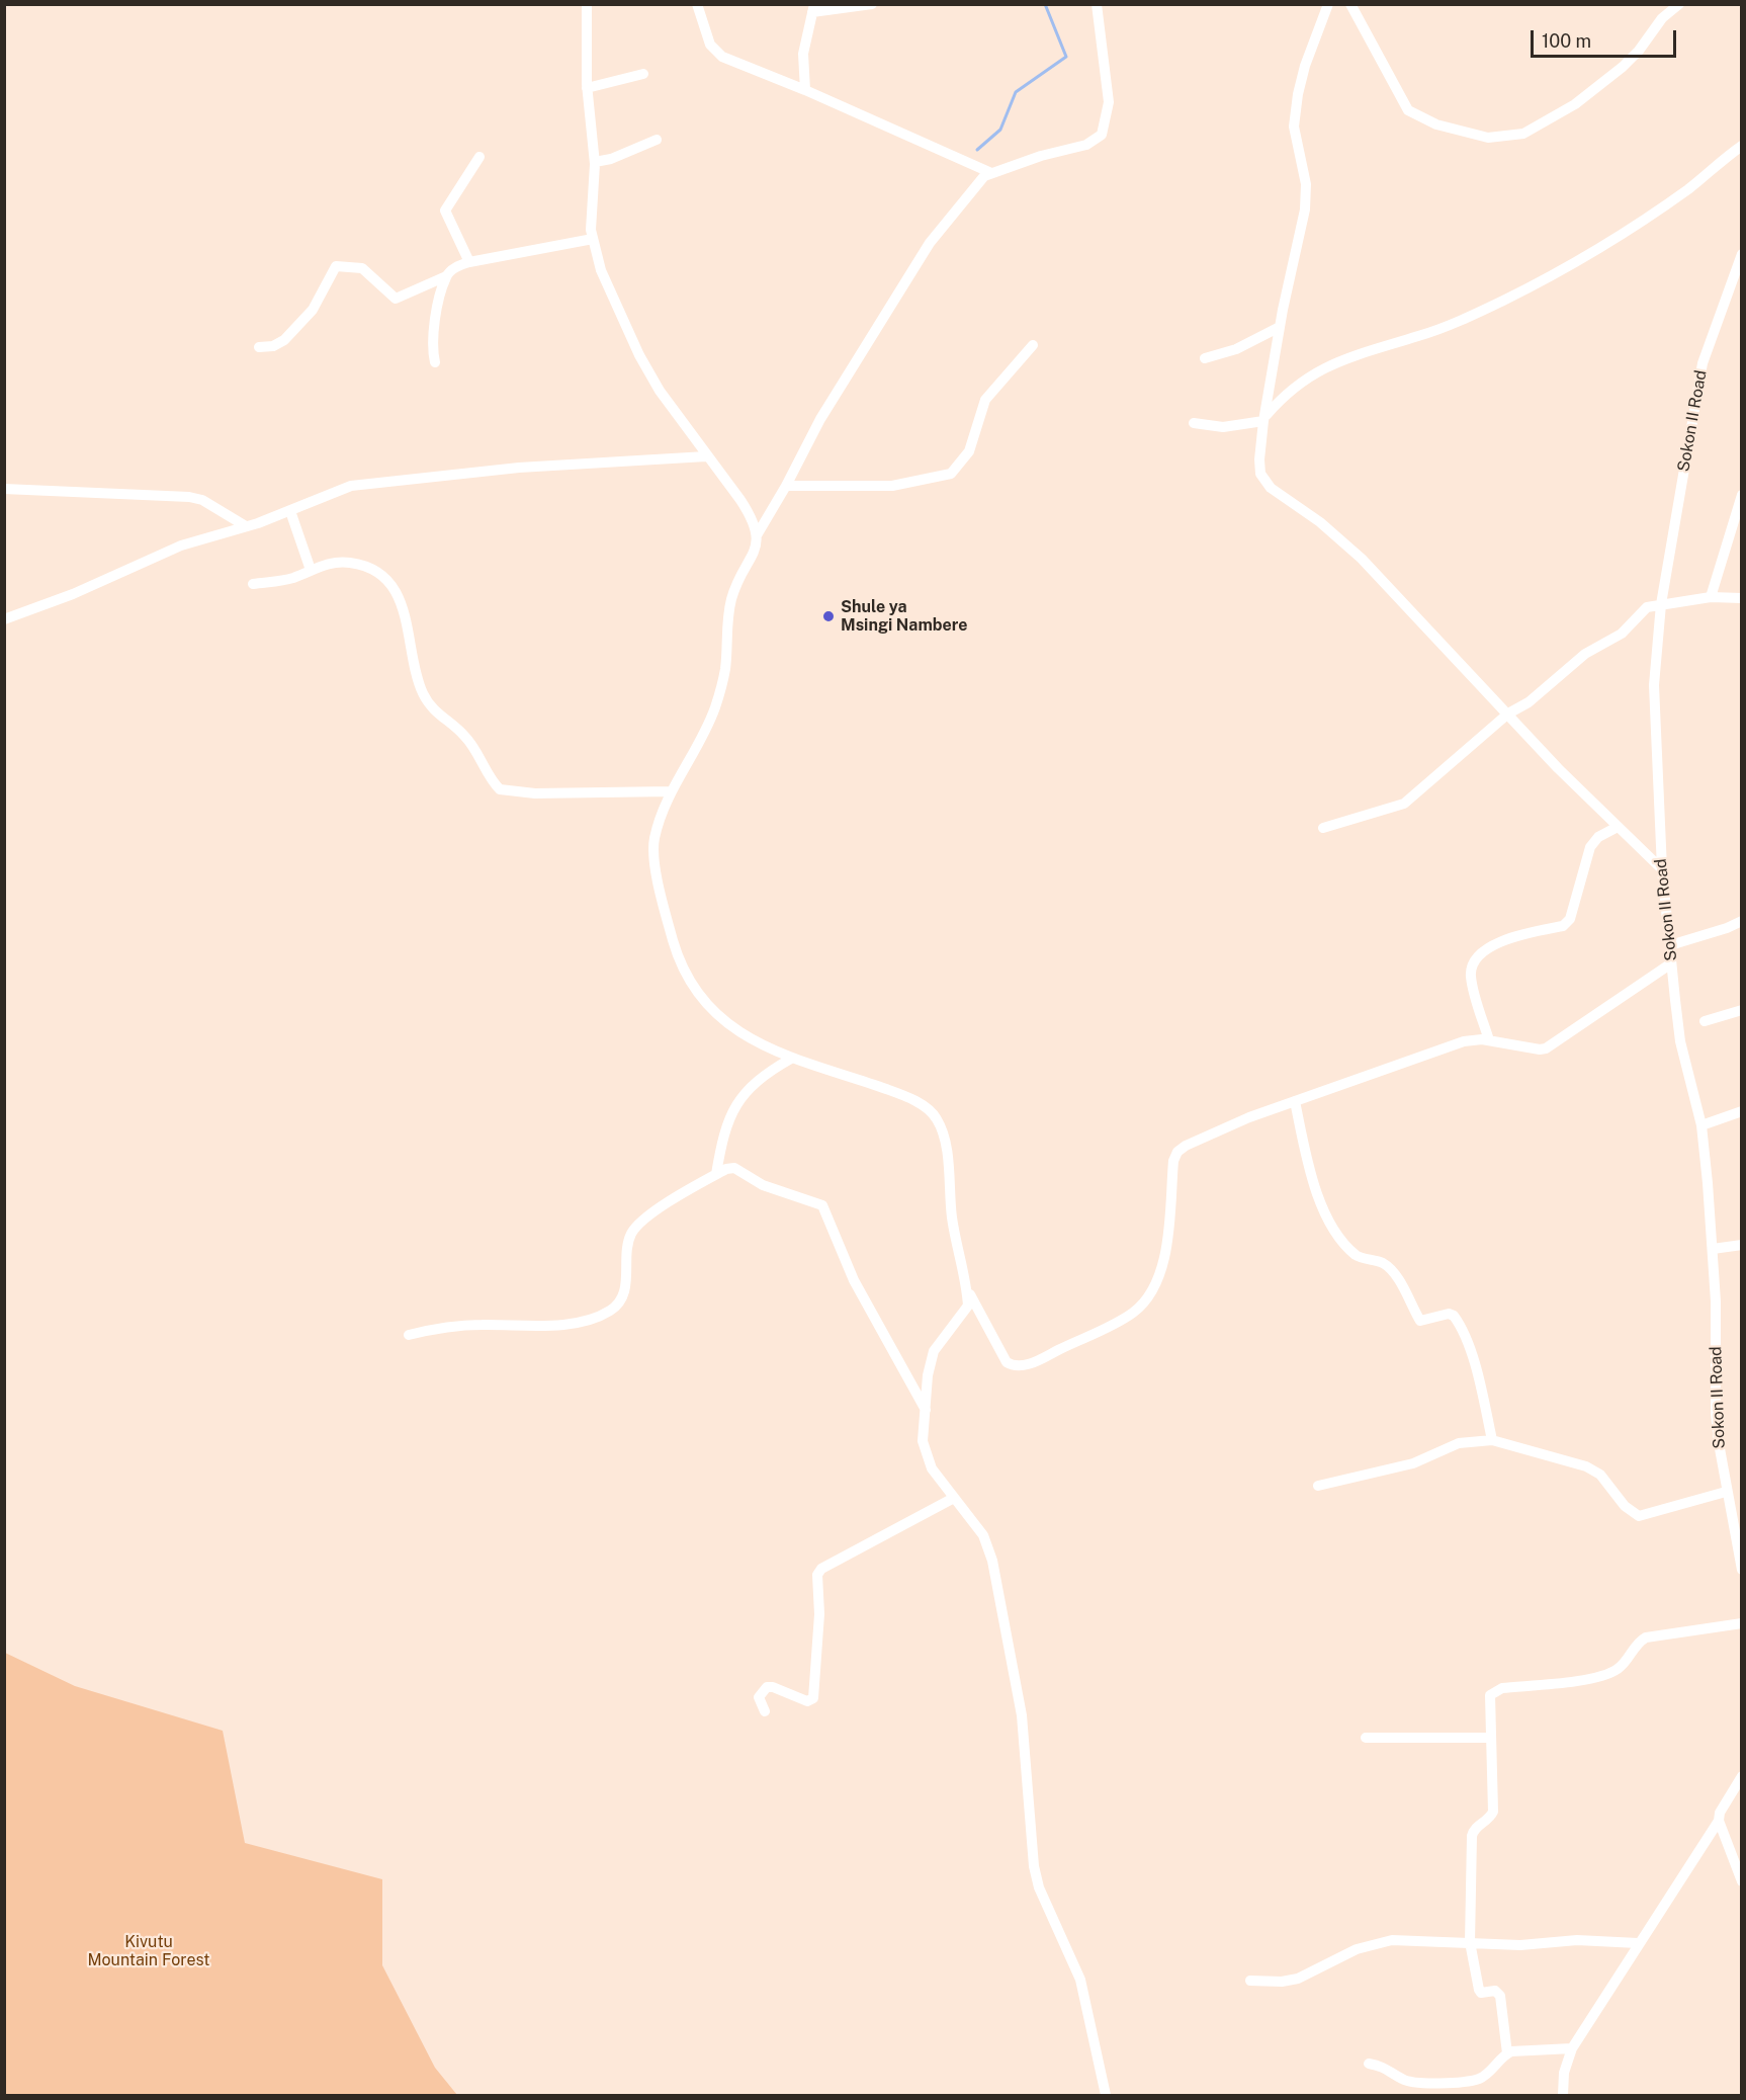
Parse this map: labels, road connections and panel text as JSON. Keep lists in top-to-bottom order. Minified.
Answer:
{"streets":{"street":["Sokon II Road"]},"parks":["Kivutu Mountain Forest"],"places":["Shule ya Msingi Nambere"],"scale_bar":"100 m"}
